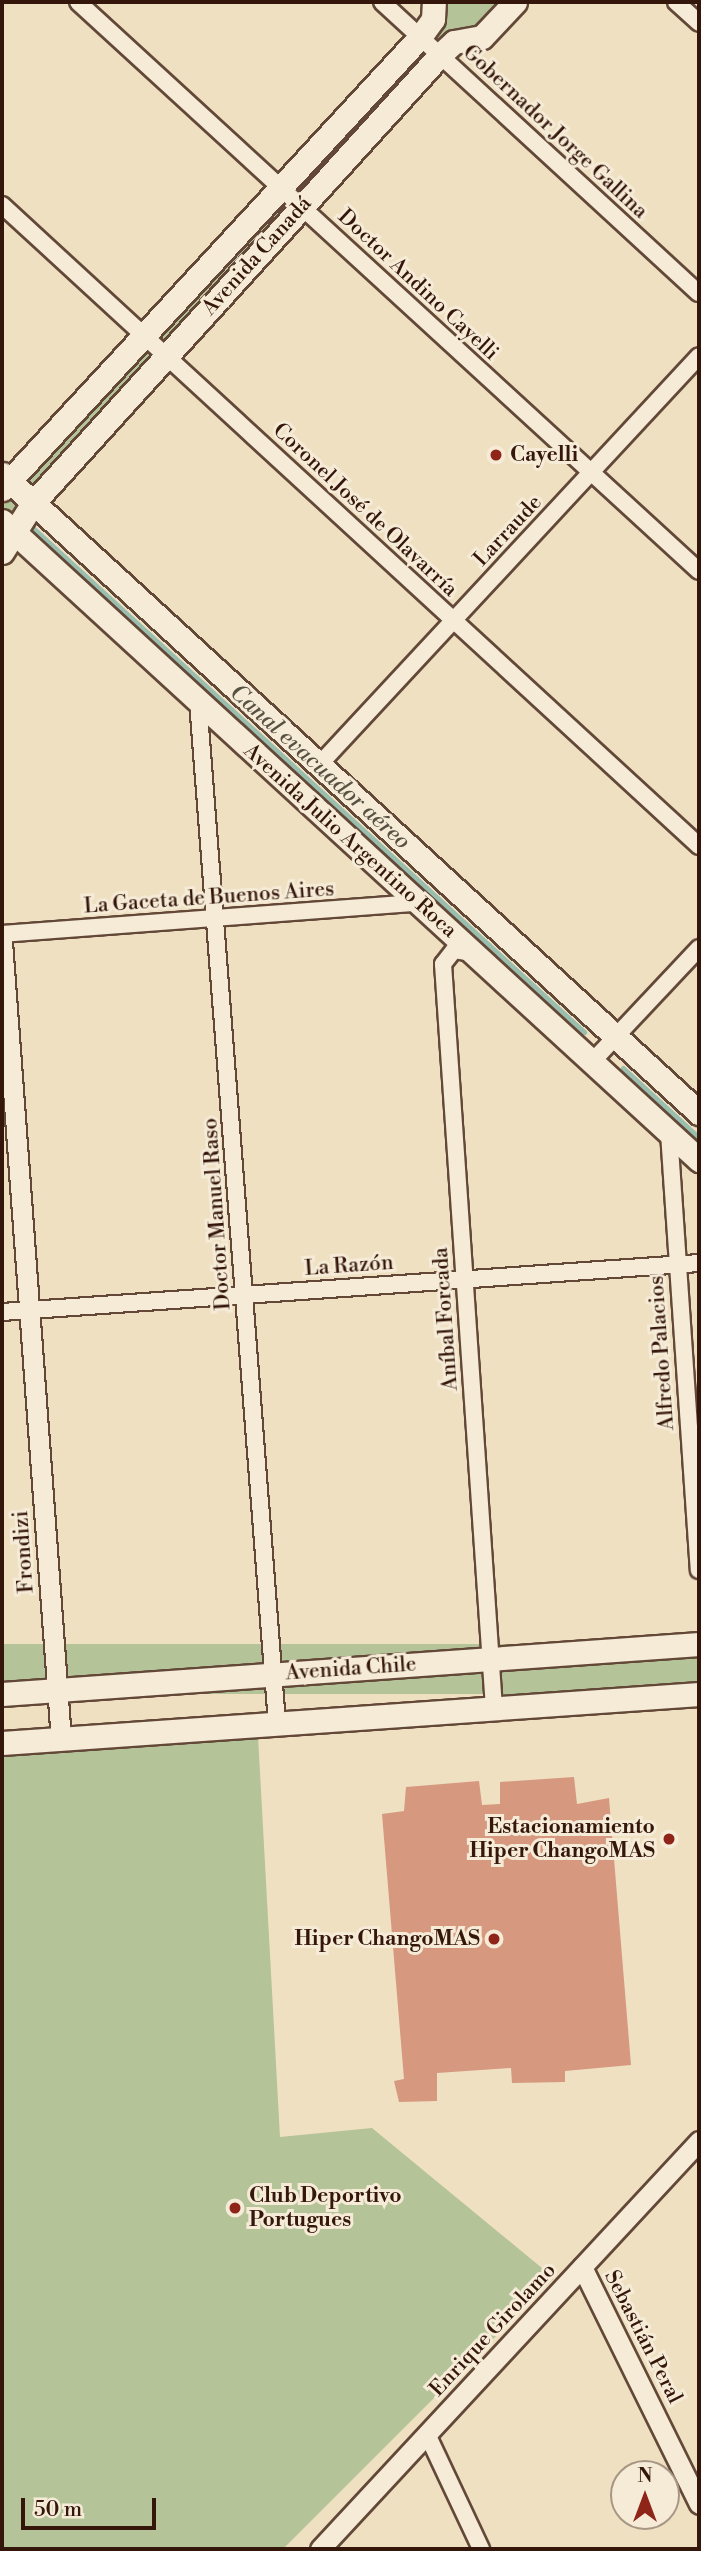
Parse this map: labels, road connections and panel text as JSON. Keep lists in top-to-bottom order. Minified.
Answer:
{"streets":{"main road":["Avenida Canadá","Avenida Julio Argentino Roca","Avenida Chile"],"street":["Gobernador Jorge Gallina","Doctor Andino Cayelli","Coronel José de Olavarría","Larraude","La Gaceta de Buenos Aires","Doctor Manuel Raso","La Razón","Aníbal Forcada","Alfredo Palacios","Frondizi","Enrique Girolamo","Sebastián Peral"]},"crossings":[["Gobernador Jorge Gallina","Avenida Canadá"],["Avenida Canadá","Doctor Andino Cayelli"],["Avenida Canadá","Coronel José de Olavarría"],["Avenida Canadá","Avenida Julio Argentino Roca"],["Doctor Andino Cayelli","Larraude"],["Coronel José de Olavarría","Larraude"],["Larraude","Avenida Julio Argentino Roca"],["Avenida Julio Argentino Roca","La Gaceta de Buenos Aires"],["Avenida Julio Argentino Roca","Doctor Manuel Raso"],["Avenida Julio Argentino Roca","Aníbal Forcada"],["Avenida Julio Argentino Roca","Alfredo Palacios"],["La Gaceta de Buenos Aires","Doctor Manuel Raso"],["Doctor Manuel Raso","La Razón"],["Doctor Manuel Raso","Avenida Chile"],["La Razón","Aníbal Forcada"],["La Razón","Alfredo Palacios"],["La Razón","Frondizi"],["Aníbal Forcada","Avenida Chile"],["Frondizi","Avenida Chile"],["Enrique Girolamo","Sebastián Peral"]],"water":["Canal evacuador aéreo"],"places":["Cayelli","Estacionamiento Hiper ChangoMAS","Hiper ChangoMAS","Club Deportivo Portugues"],"scale_bar":"50 m","north":"top"}
